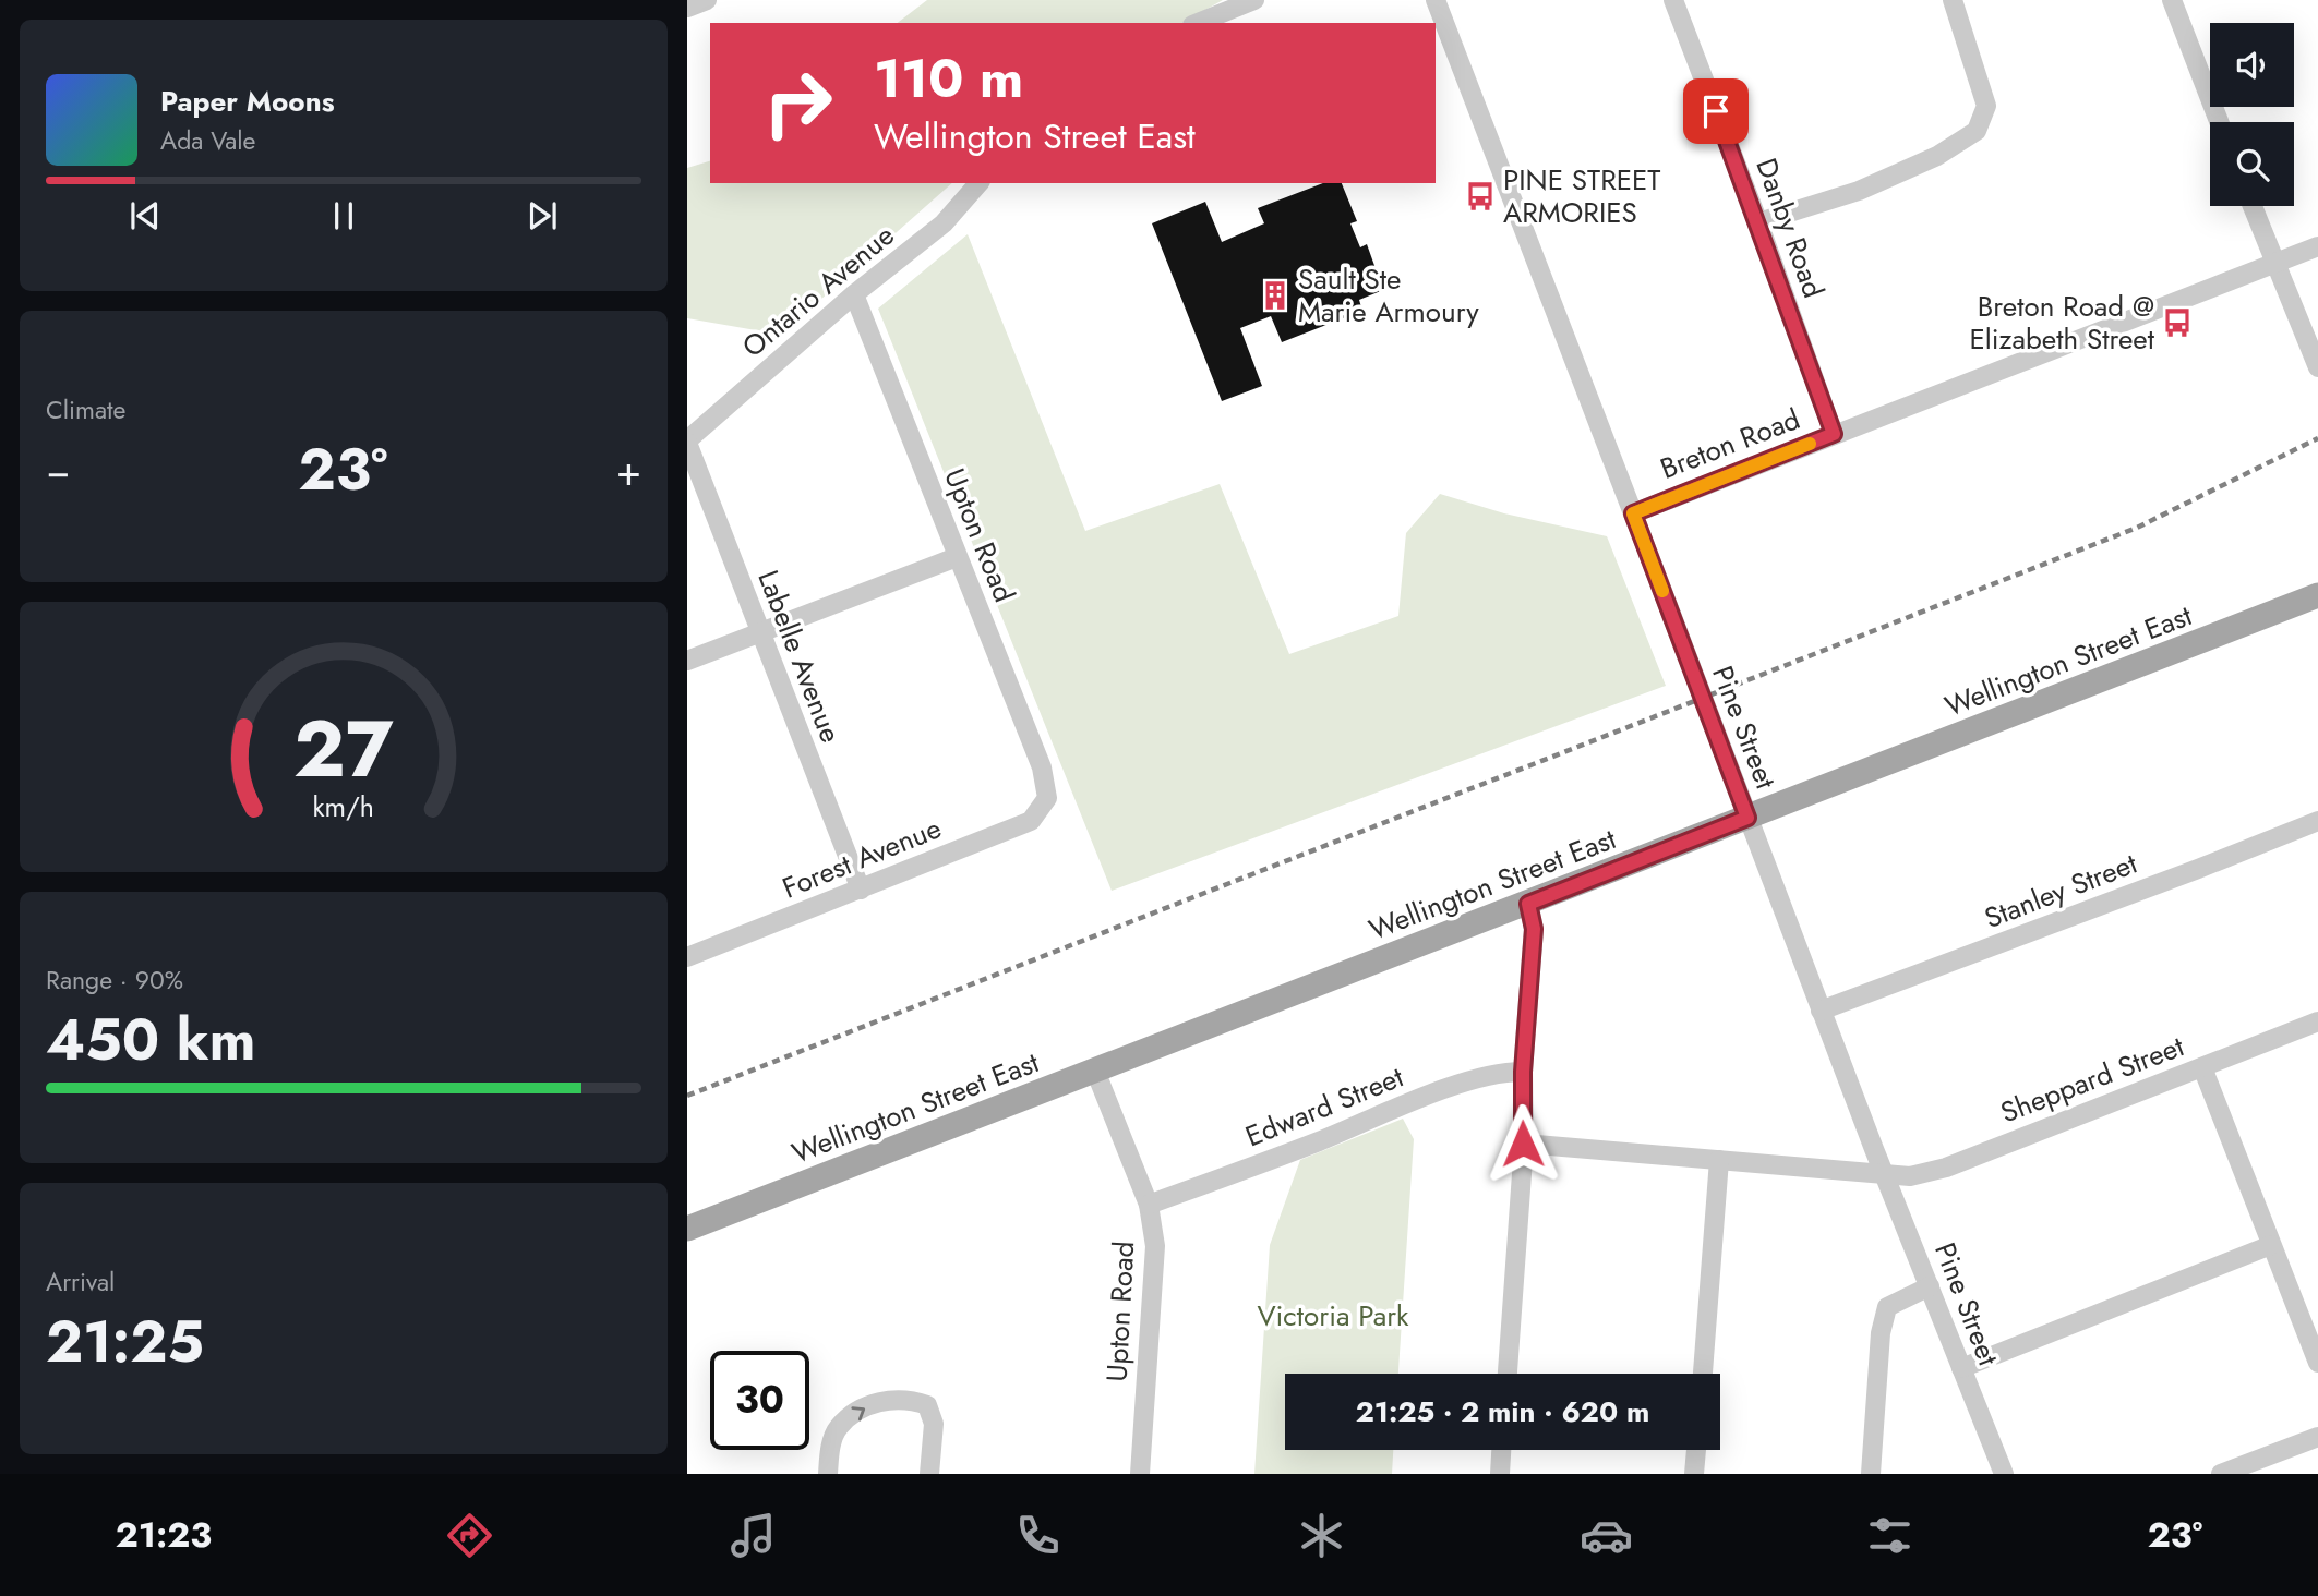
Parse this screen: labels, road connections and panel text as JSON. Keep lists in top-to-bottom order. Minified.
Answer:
{"streets":{"main road":["Wellington Street East"],"street":["Danby Road","Ontario Avenue","Breton Road","Upton Road","Labelle Avenue","Pine Street","Forest Avenue","Stanley Street","Sheppard Street","Edward Street"]},"crossings":[["Danby Road","Breton Road"],["Ontario Avenue","Upton Road"],["Ontario Avenue","Labelle Avenue"],["Breton Road","Pine Street"],["Upton Road","Wellington Street East"],["Upton Road","Forest Avenue"],["Upton Road","Edward Street"],["Labelle Avenue","Forest Avenue"],["Wellington Street East","Pine Street"],["Pine Street","Stanley Street"],["Pine Street","Sheppard Street"]],"parks":["Victoria Park"],"places":{"bus stop":["PINE STREET ARMORIES","Breton Road @ Elizabeth Street"],"building":["Sault Ste Marie Armoury"]},"page":{"turn":["110 m","Wellington Street East"],"song":["Paper Moons","Ada Vale"],"tile":["Climate",["Range · 90%","450 km"],["Arrival","21:25"]],"heat":["−","23°","+"],"limit":"30","trip":"21:25 · 2 min · 620 m","tabs":["21:23","23°"],"gauge":["27","km/h"]}}
